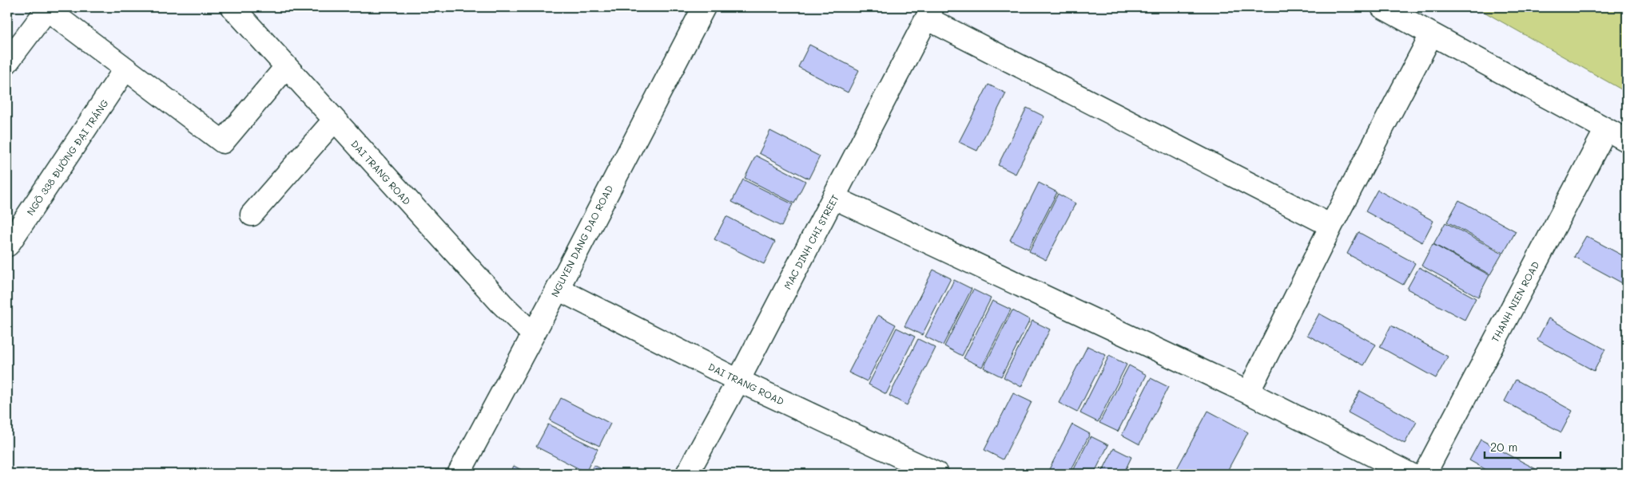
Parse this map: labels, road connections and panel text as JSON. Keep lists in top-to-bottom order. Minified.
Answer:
{"streets":{"street":["NGÕ 338 ĐƯỜNG ĐẠI TRÁNG","DAI TRANG ROAD","NGUYEN DANG DAO ROAD","MAC DINH CHI STREET","THANH NIEN ROAD"]},"crossings":[["DAI TRANG ROAD","NGUYEN DANG DAO ROAD"],["DAI TRANG ROAD","MAC DINH CHI STREET"]],"scale_bar":"20 m"}
